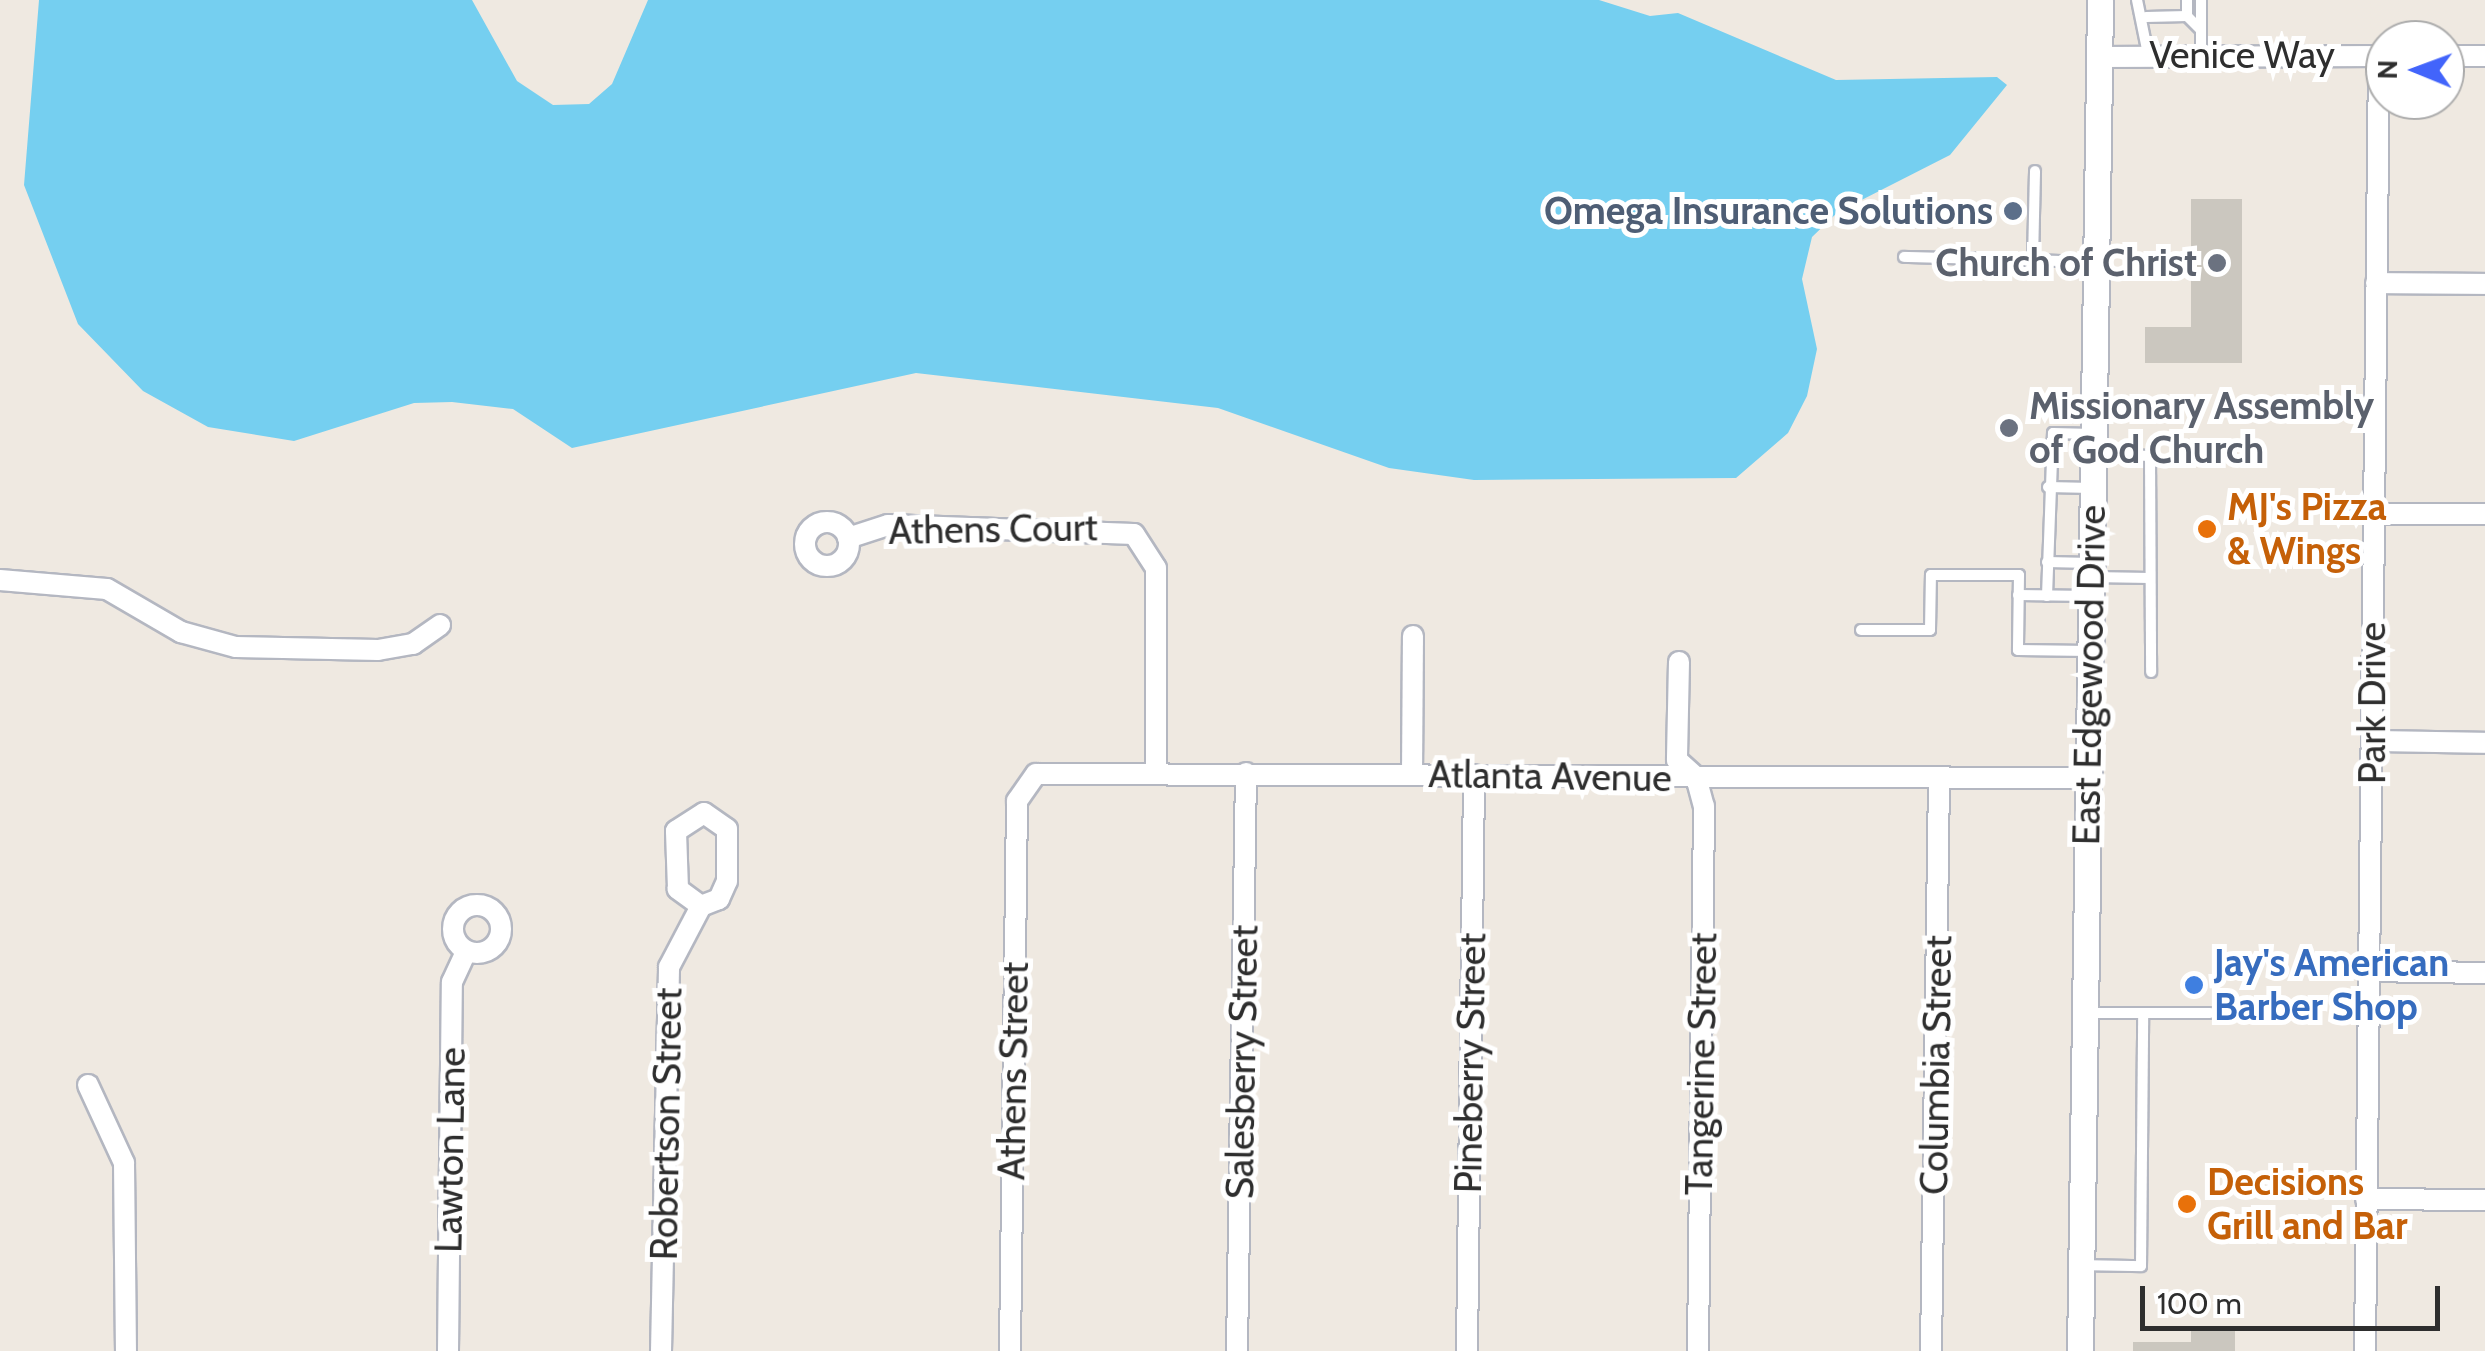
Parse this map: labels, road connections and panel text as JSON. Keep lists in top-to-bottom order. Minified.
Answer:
{"streets":{"street":["Venice Way","Athens Court","East Edgewood Drive","Park Drive","Atlanta Avenue","Salesberry Street","Pineberry Street","Tangerine Street","Columbia Street","Athens Street","Robertson Street","Lawton Lane"]},"crossings":[["Venice Way","East Edgewood Drive"],["Athens Court","Atlanta Avenue"],["East Edgewood Drive","Atlanta Avenue"],["Atlanta Avenue","Salesberry Street"],["Atlanta Avenue","Pineberry Street"],["Atlanta Avenue","Tangerine Street"],["Atlanta Avenue","Columbia Street"],["Atlanta Avenue","Athens Street"]],"places":["Omega Insurance Solutions","Church of Christ","Missionary Assembly of God Church","MJ's Pizza & Wings","Jay's American Barber Shop","Decisions Grill and Bar"],"scale_bar":"100 m","north":"left"}
